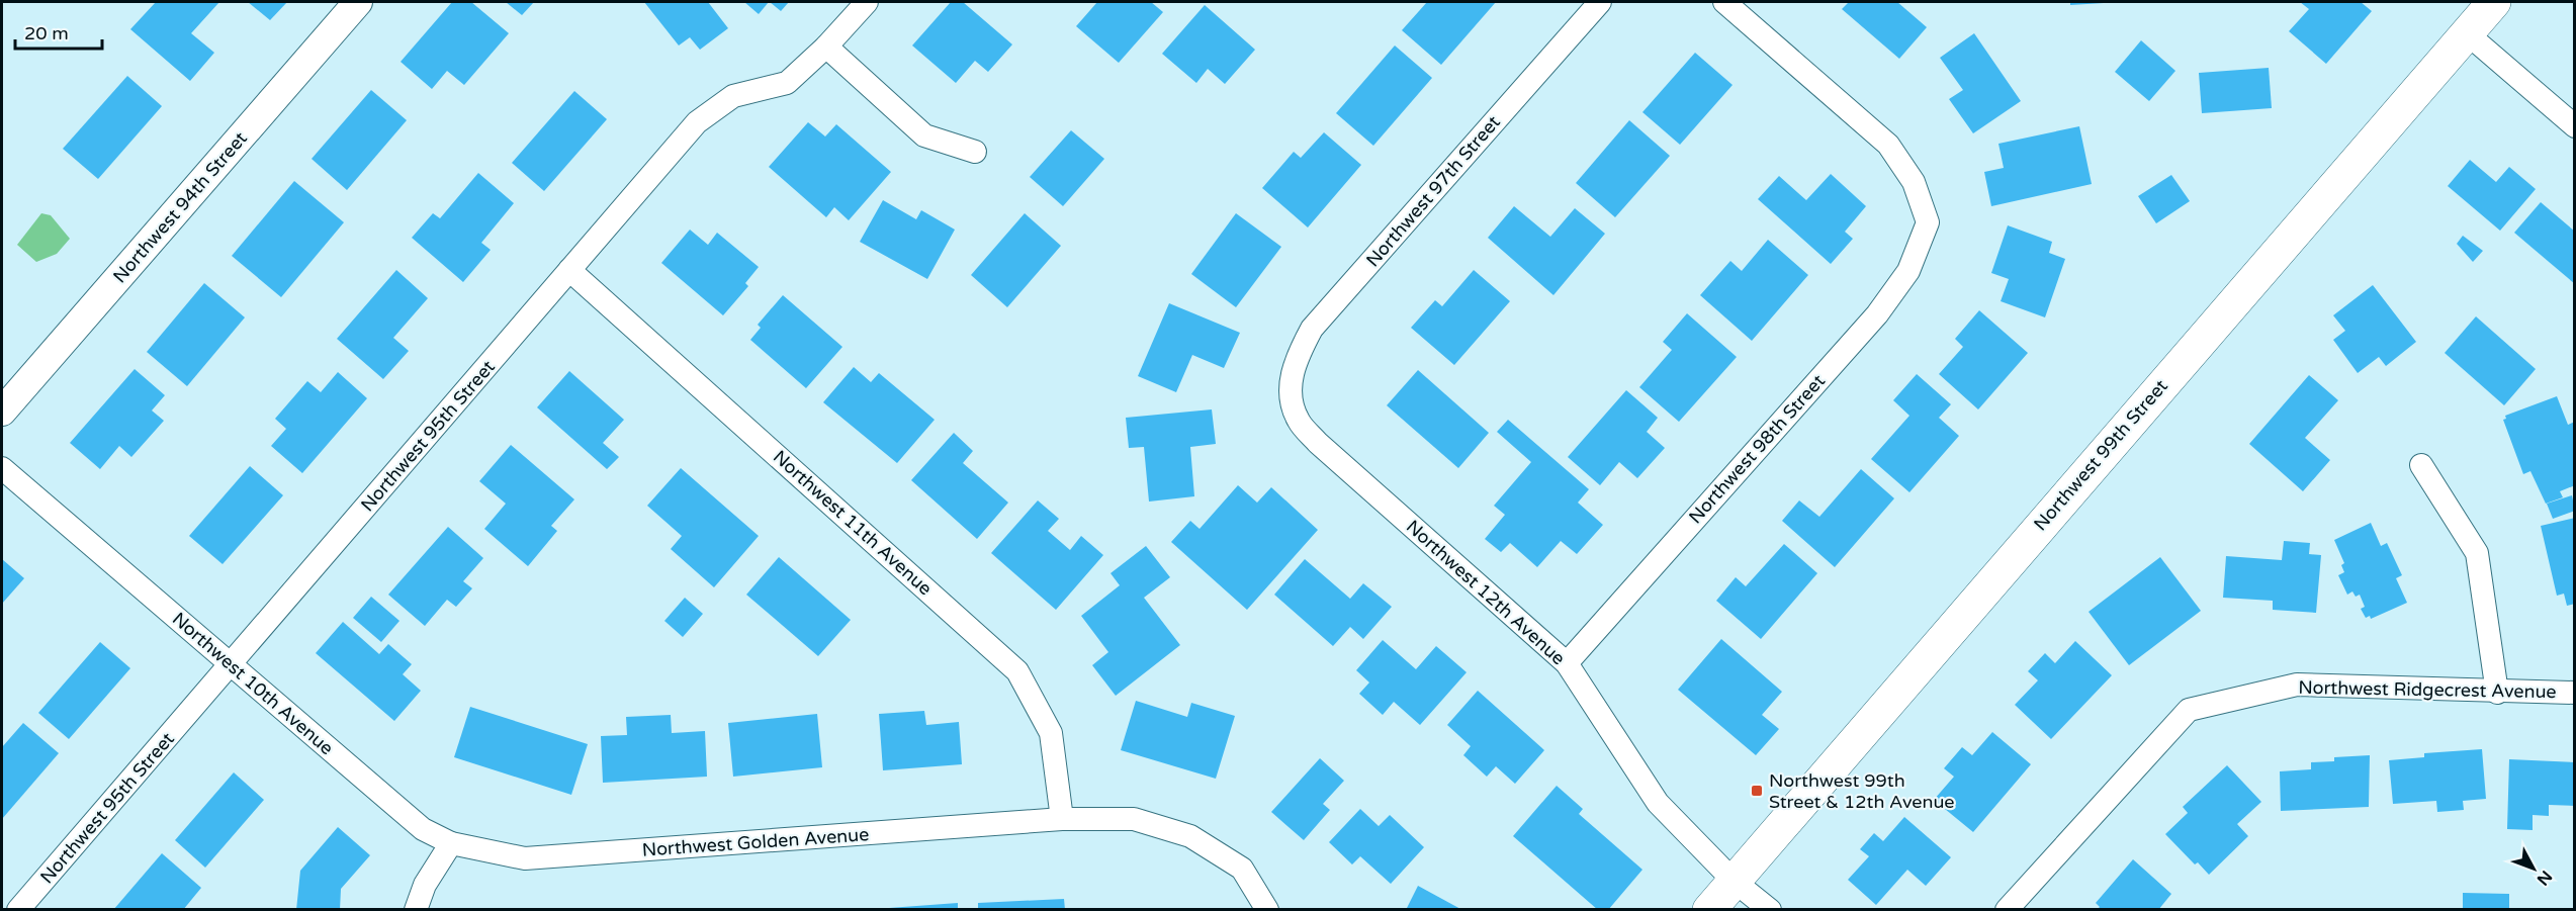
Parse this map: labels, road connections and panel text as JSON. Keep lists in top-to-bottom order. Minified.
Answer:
{"streets":{"main road":["Northwest 99th Street"],"street":["Northwest 97th Street","Northwest 94th Street","Northwest 95th Street","Northwest 98th Street","Northwest 11th Avenue","Northwest 12th Avenue","Northwest 10th Avenue","Northwest Ridgecrest Avenue","Northwest Golden Avenue"]},"crossings":[["Northwest 97th Street","Northwest 12th Avenue"],["Northwest 95th Street","Northwest 11th Avenue"],["Northwest 95th Street","Northwest 10th Avenue"],["Northwest 98th Street","Northwest 12th Avenue"],["Northwest 99th Street","Northwest 12th Avenue"],["Northwest 11th Avenue","Northwest Golden Avenue"],["Northwest 10th Avenue","Northwest Golden Avenue"]],"places":{"transit":["Northwest 99th Street & 12th Avenue"]},"scale_bar":"20 m","north":"bottom right"}
